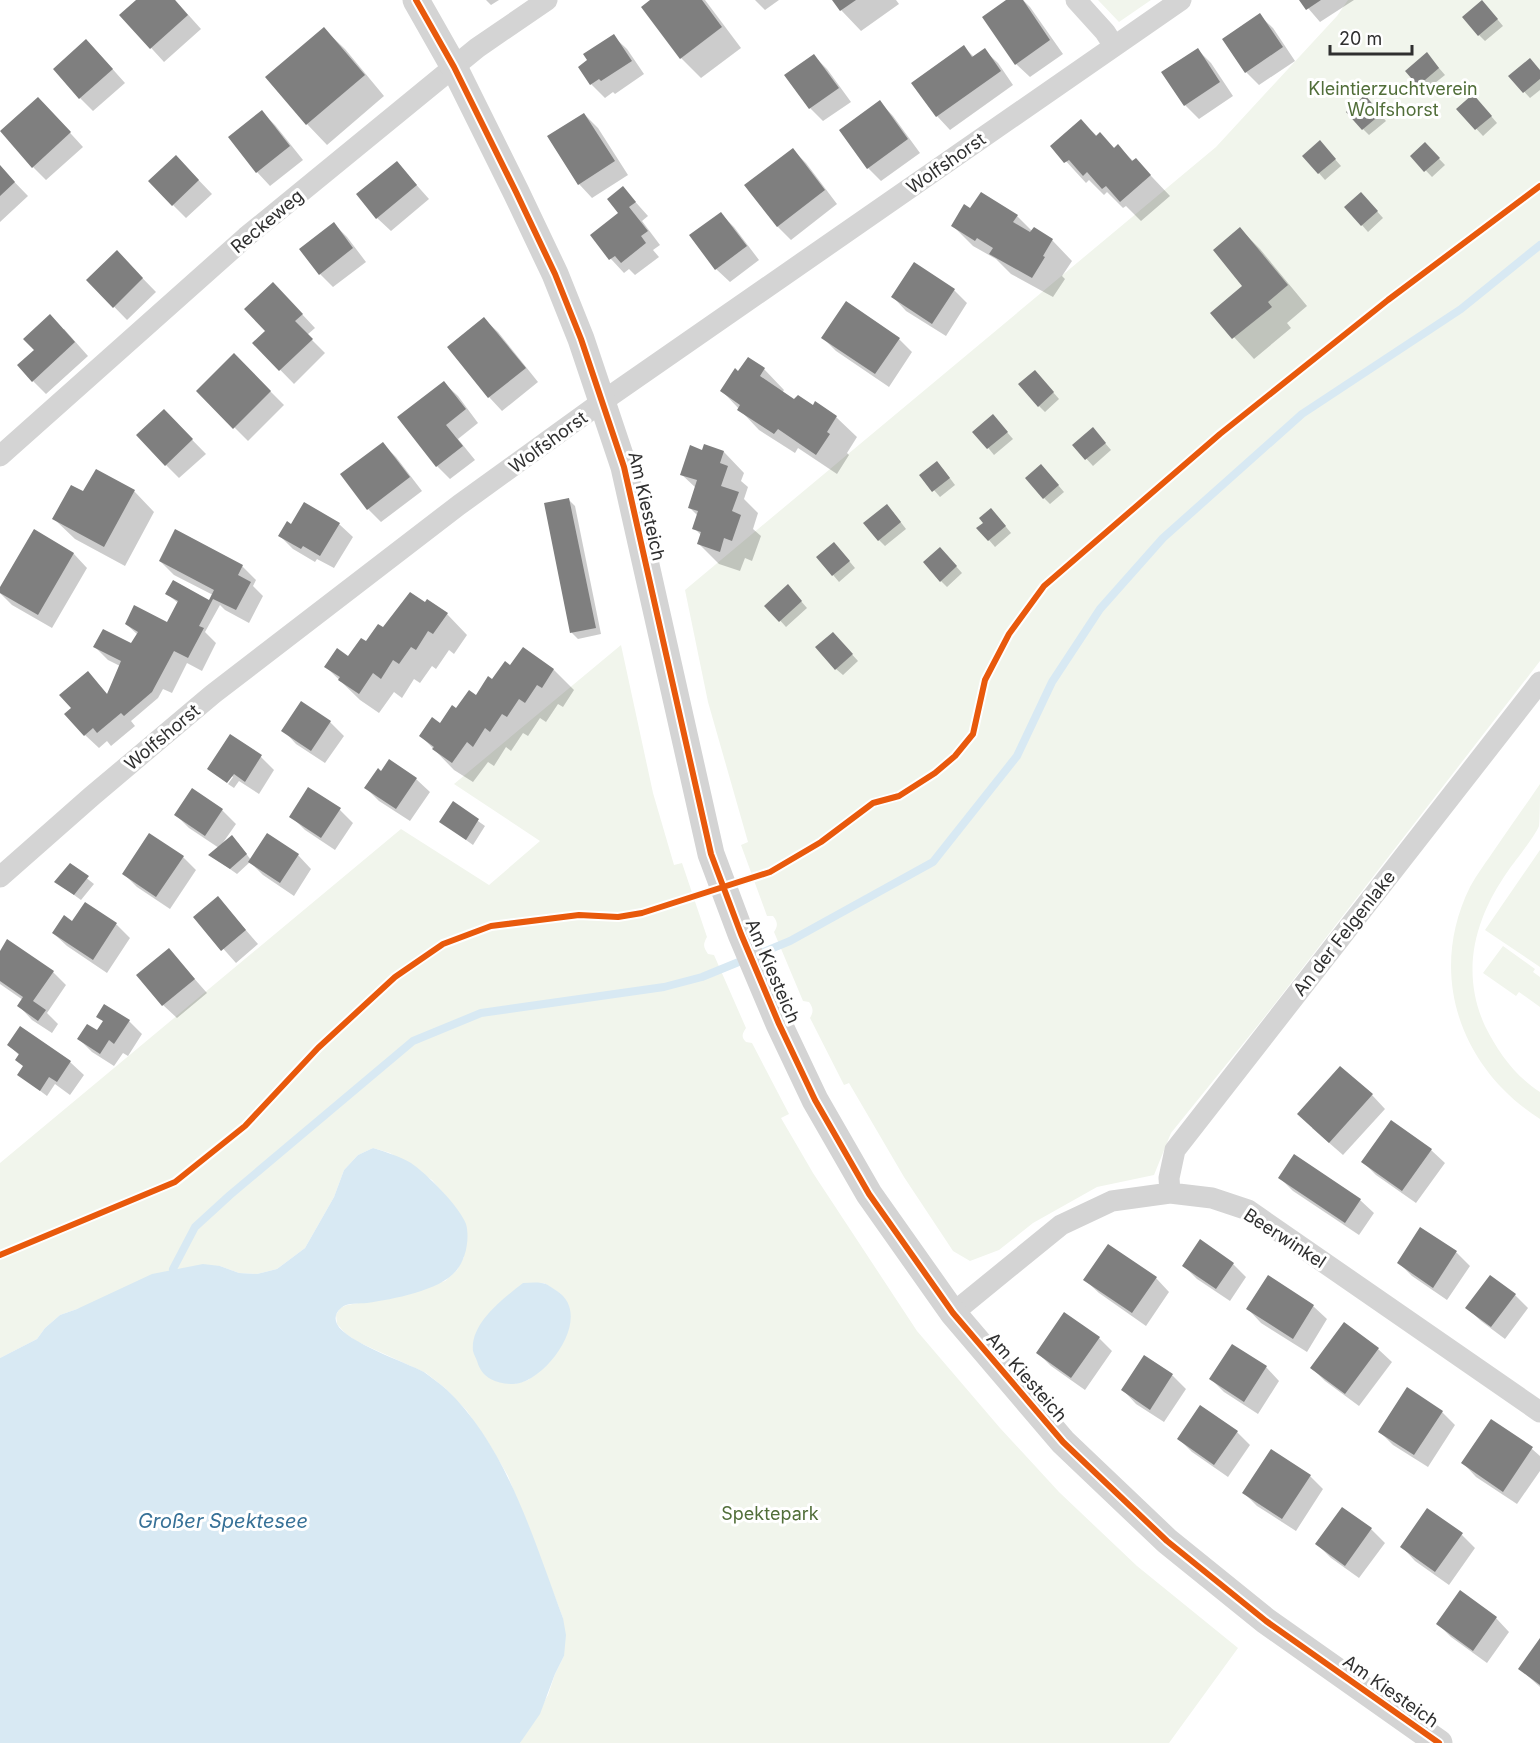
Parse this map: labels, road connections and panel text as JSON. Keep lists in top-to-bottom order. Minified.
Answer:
{"streets":{"street":["Wolfshorst","Reckeweg","Am Kiesteich","An der Felgenlake","Beerwinkel"]},"crossings":[["Wolfshorst","Am Kiesteich"],["Reckeweg","Am Kiesteich"],["Am Kiesteich","Beerwinkel"],["An der Felgenlake","Beerwinkel"]],"water":["Großer Spektesee"],"parks":["Kleintierzuchtverein Wolfshorst","Spektepark"],"scale_bar":"20 m"}
